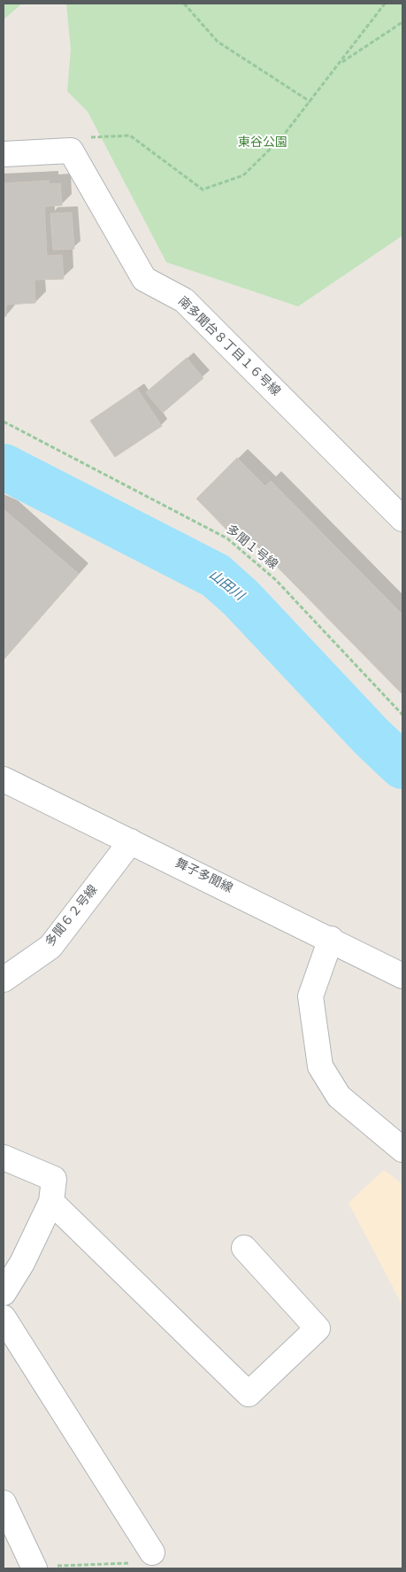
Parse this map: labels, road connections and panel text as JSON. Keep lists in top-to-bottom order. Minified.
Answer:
{"streets":{"street":["南多聞台８丁目１６号線","舞子多聞線","多聞６２号線"],"path":["多聞１号線"]},"crossings":[["舞子多聞線","多聞６２号線"]],"water":["山田川"],"parks":["東谷公園"]}
